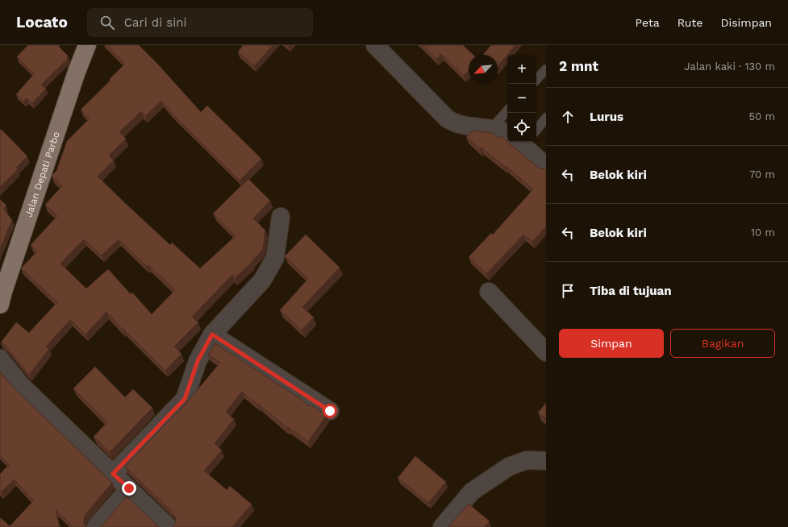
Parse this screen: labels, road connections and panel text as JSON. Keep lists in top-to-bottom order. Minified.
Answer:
{"streets":{"main road":["Jalan Depati Parbo"]},"north":"bottom left","page":{"header":"Locato","search":"Cari di sini","nav":["Peta","Rute","Disimpan"],"heading":["2 mnt","Jalan kaki · 130 m"],"map_buttons":["+","−"],"list":[["Lurus","50 m"],["Belok kiri","70 m"],["Belok kiri","10 m"],"Tiba di tujuan"],"buttons":["Simpan","Bagikan"]}}
